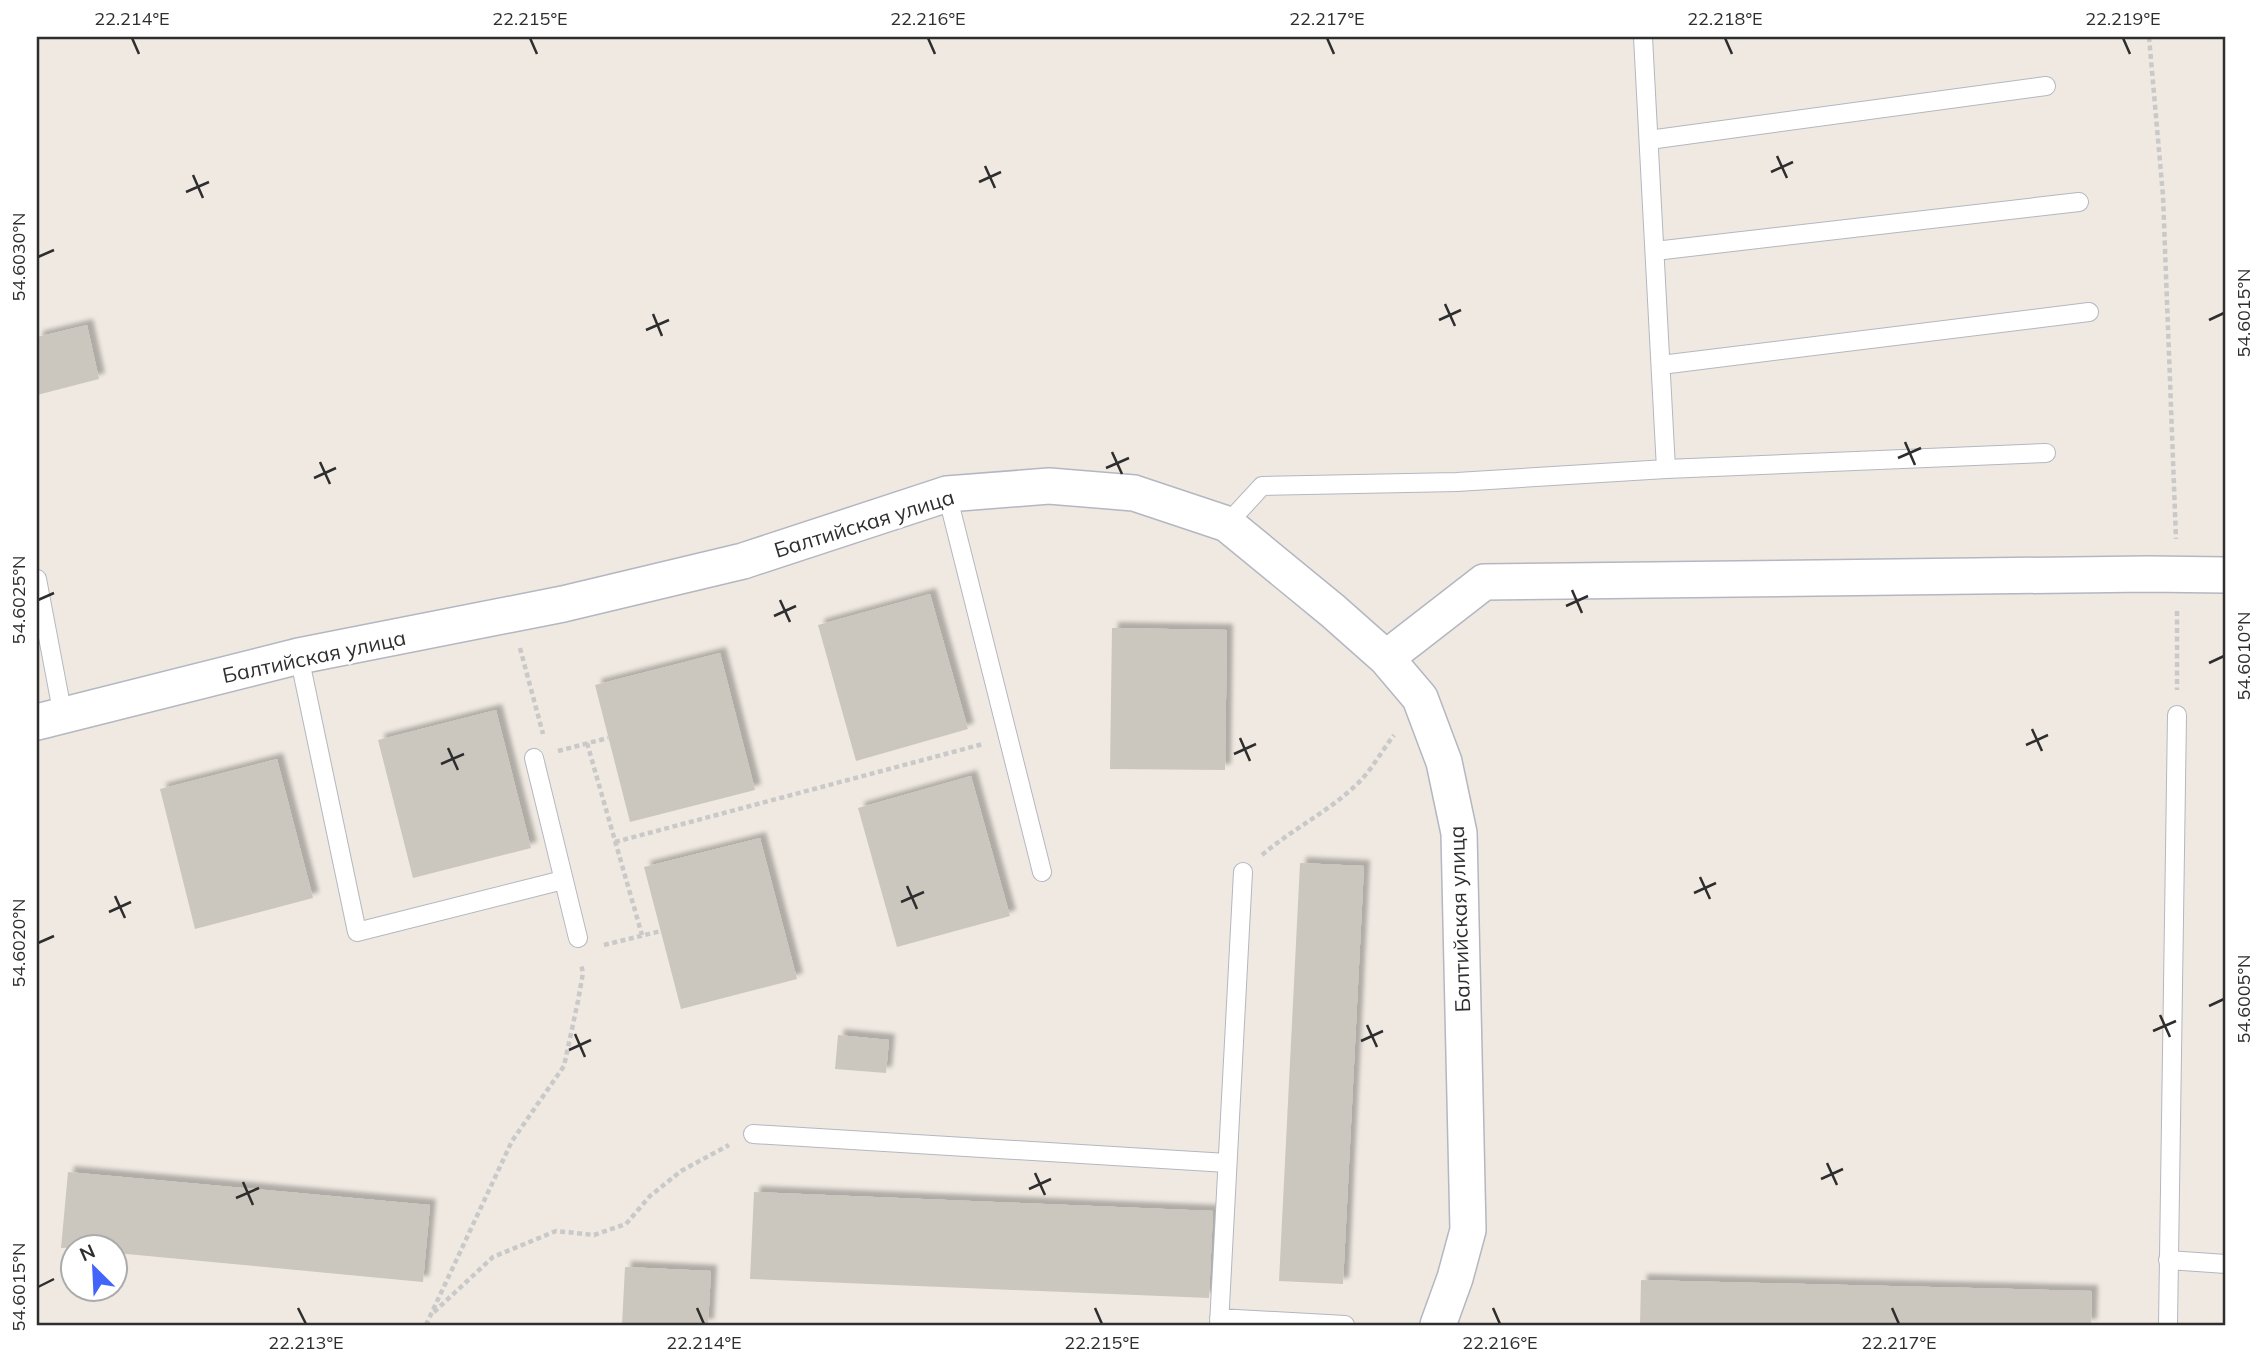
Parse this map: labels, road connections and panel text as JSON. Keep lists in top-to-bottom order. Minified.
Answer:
{"streets":{"street":["Балтийская улица"]},"north":"top left","coordinates":["22.214°E","22.215°E","22.216°E","22.217°E","22.218°E","22.219°E","54.6030°N","54.6015°N","54.6025°N","54.6010°N","54.6020°N","54.6005°N","22.213°E"]}
